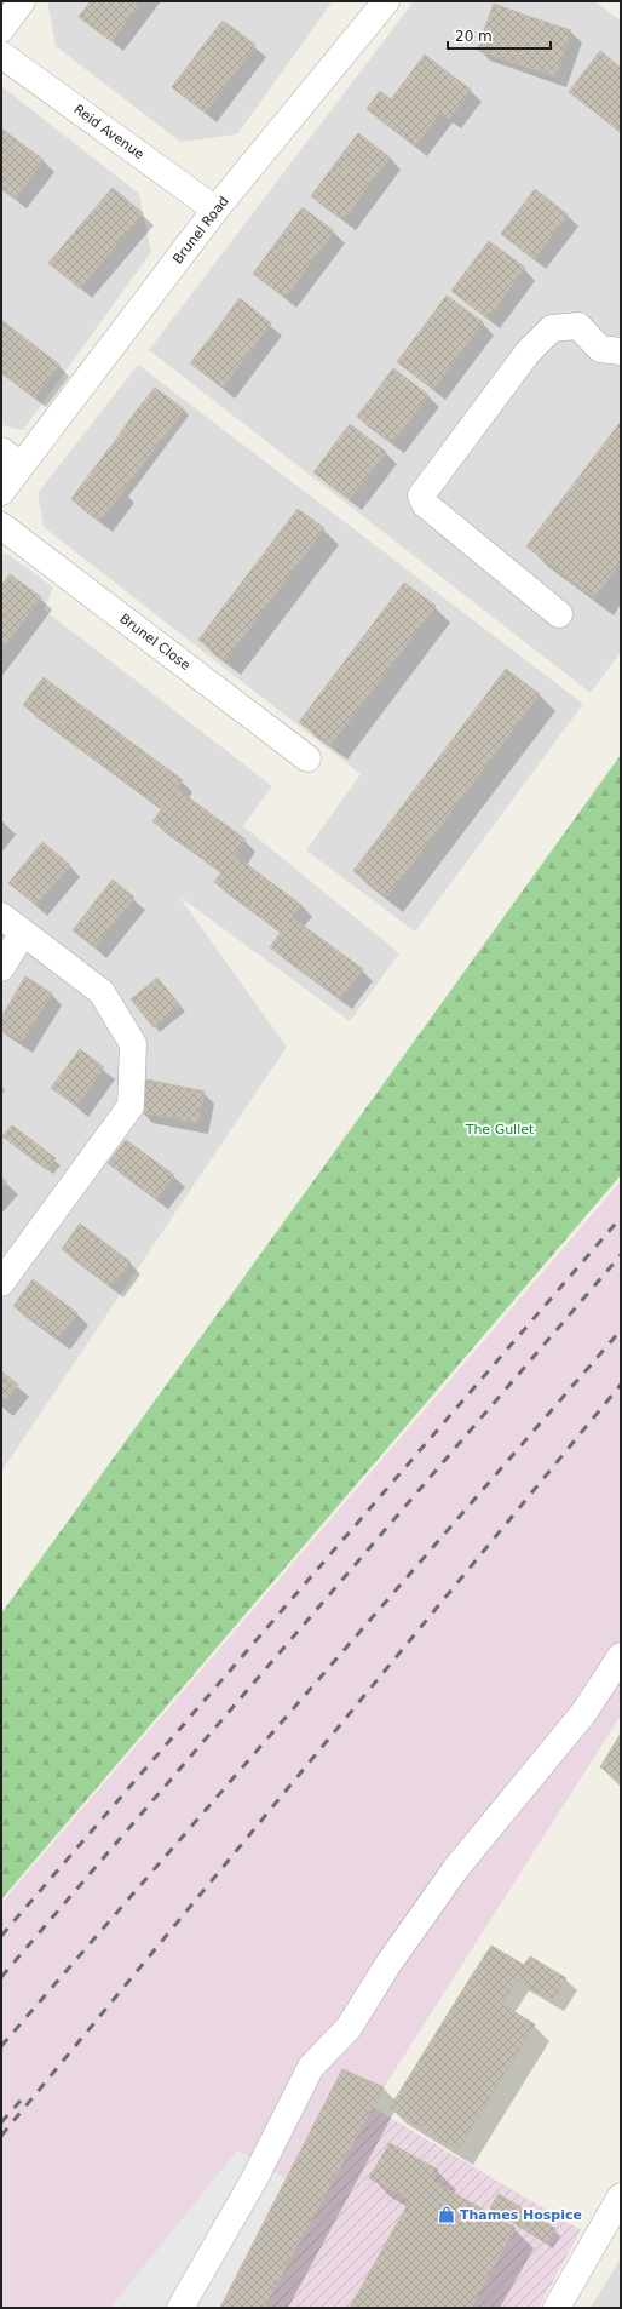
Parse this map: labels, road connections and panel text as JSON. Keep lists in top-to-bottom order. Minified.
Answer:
{"streets":{"street":["Reid Avenue","Brunel Road","Brunel Close"]},"crossings":[["Reid Avenue","Brunel Road"]],"parks":["The Gullet"],"places":{"shop":["Thames Hospice"]},"scale_bar":"20 m"}
